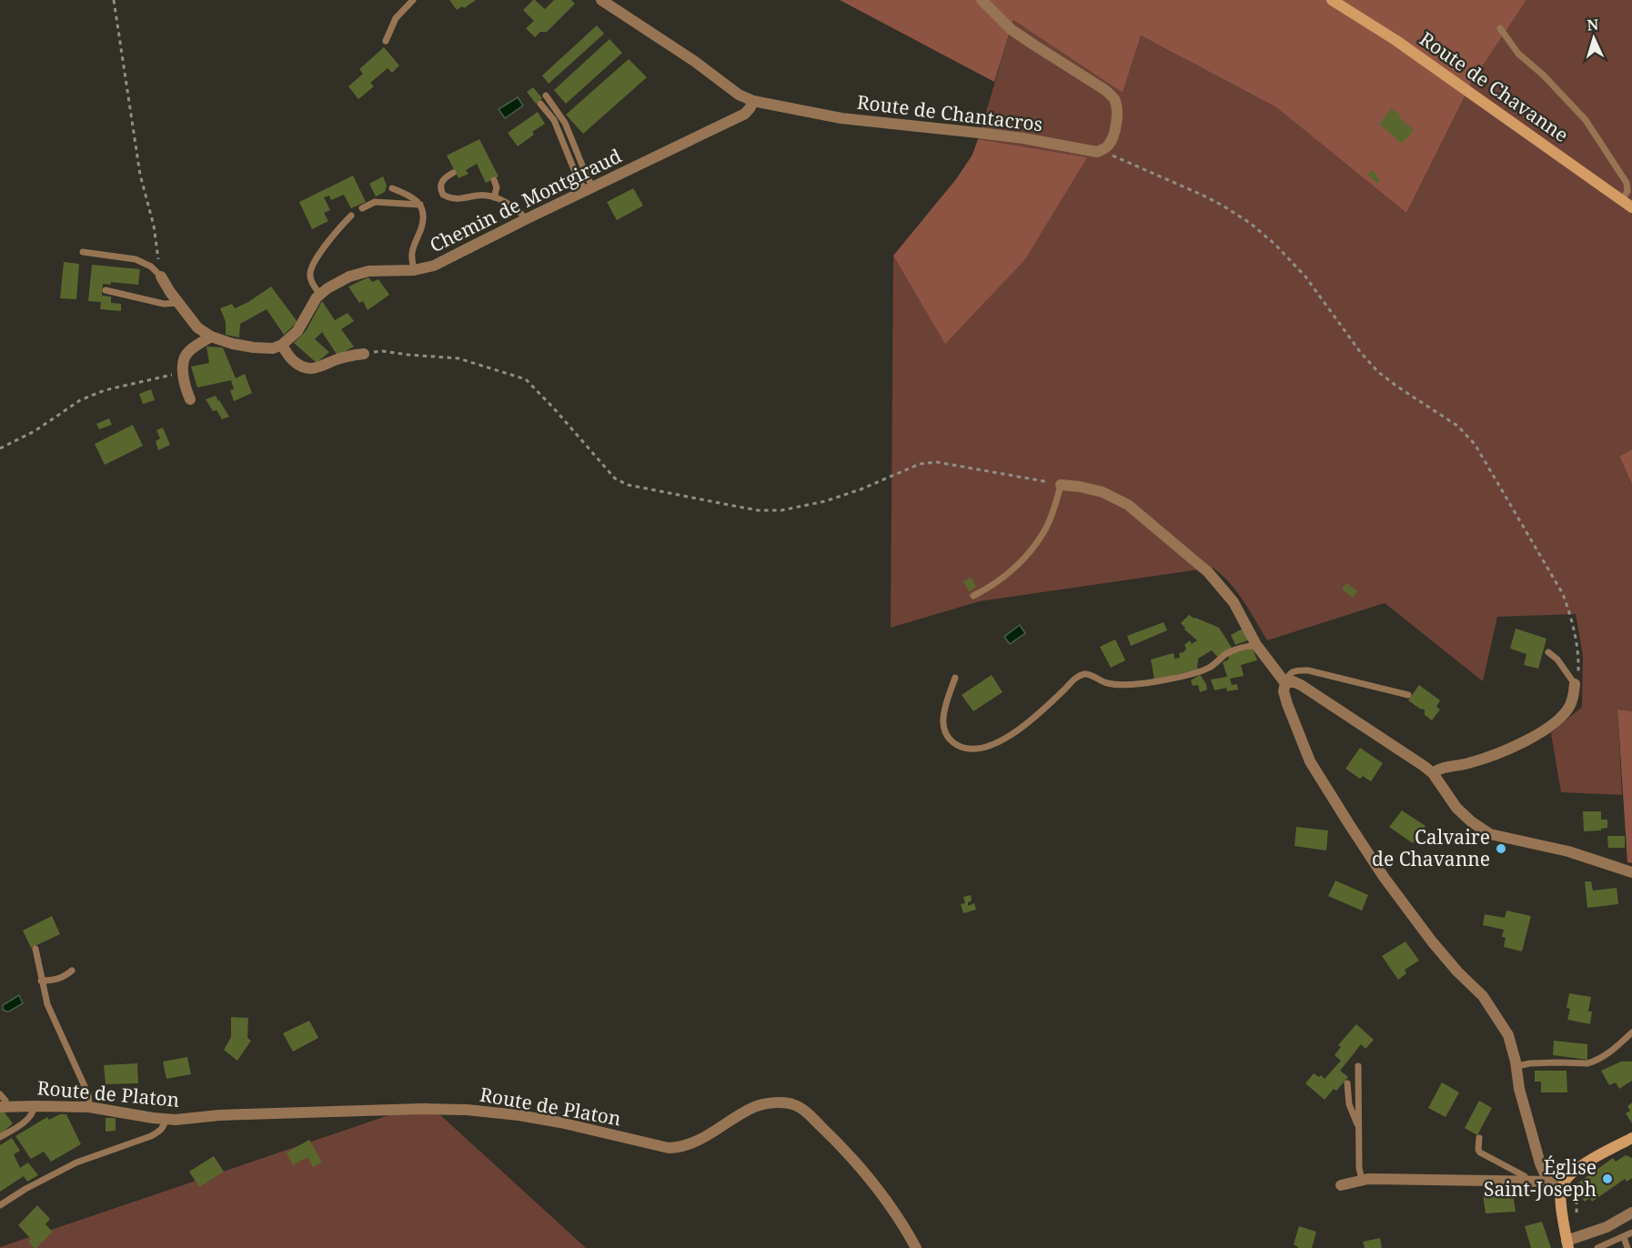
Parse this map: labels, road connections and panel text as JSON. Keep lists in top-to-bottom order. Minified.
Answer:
{"streets":{"main road":["Route de Chavanne"],"street":["Route de Chantacros","Chemin de Montgiraud","Route de Platon"]},"crossings":[["Route de Chantacros","Chemin de Montgiraud"]],"places":["Calvaire de Chavanne","Église Saint-Joseph"],"north":"top"}
